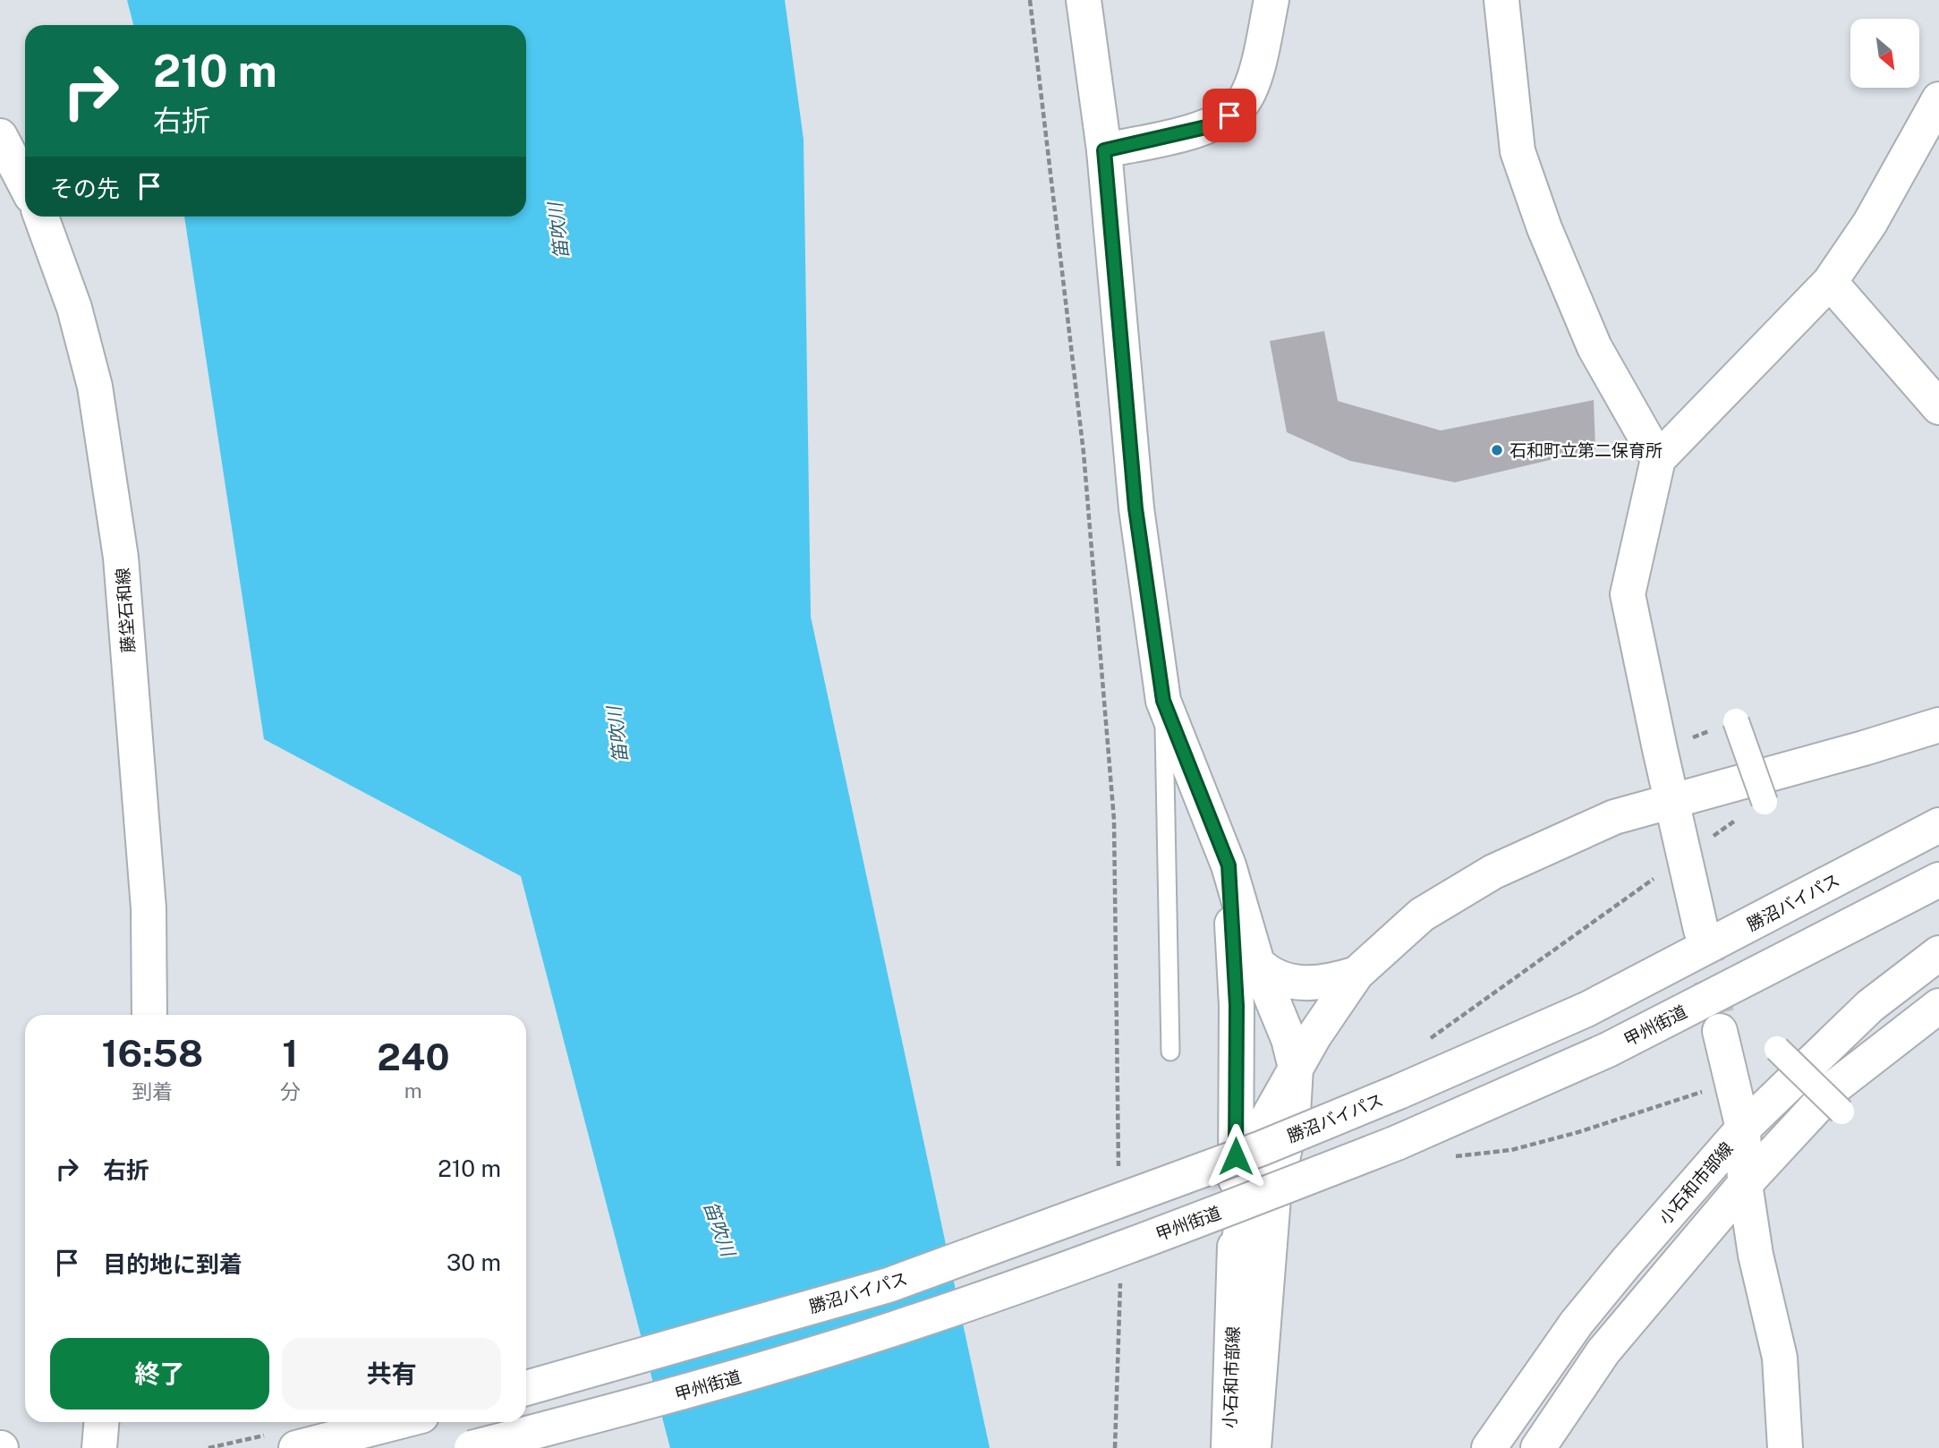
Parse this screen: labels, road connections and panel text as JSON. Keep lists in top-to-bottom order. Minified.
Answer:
{"streets":{"main road":["藤垈石和線","勝沼バイパス","甲州街道","小石和市部線"]},"water":["笛吹川"],"places":["石和町立第二保育所"],"north":"bottom right","page":{"turn":["210 m","右折"],"then":"その先","eta":["16:58","到着","1","分","240","m"],"list":[{"name":"右折","value":"210 m"},{"name":"目的地に到着","value":"30 m"}],"buttons":["終了","共有"]}}
